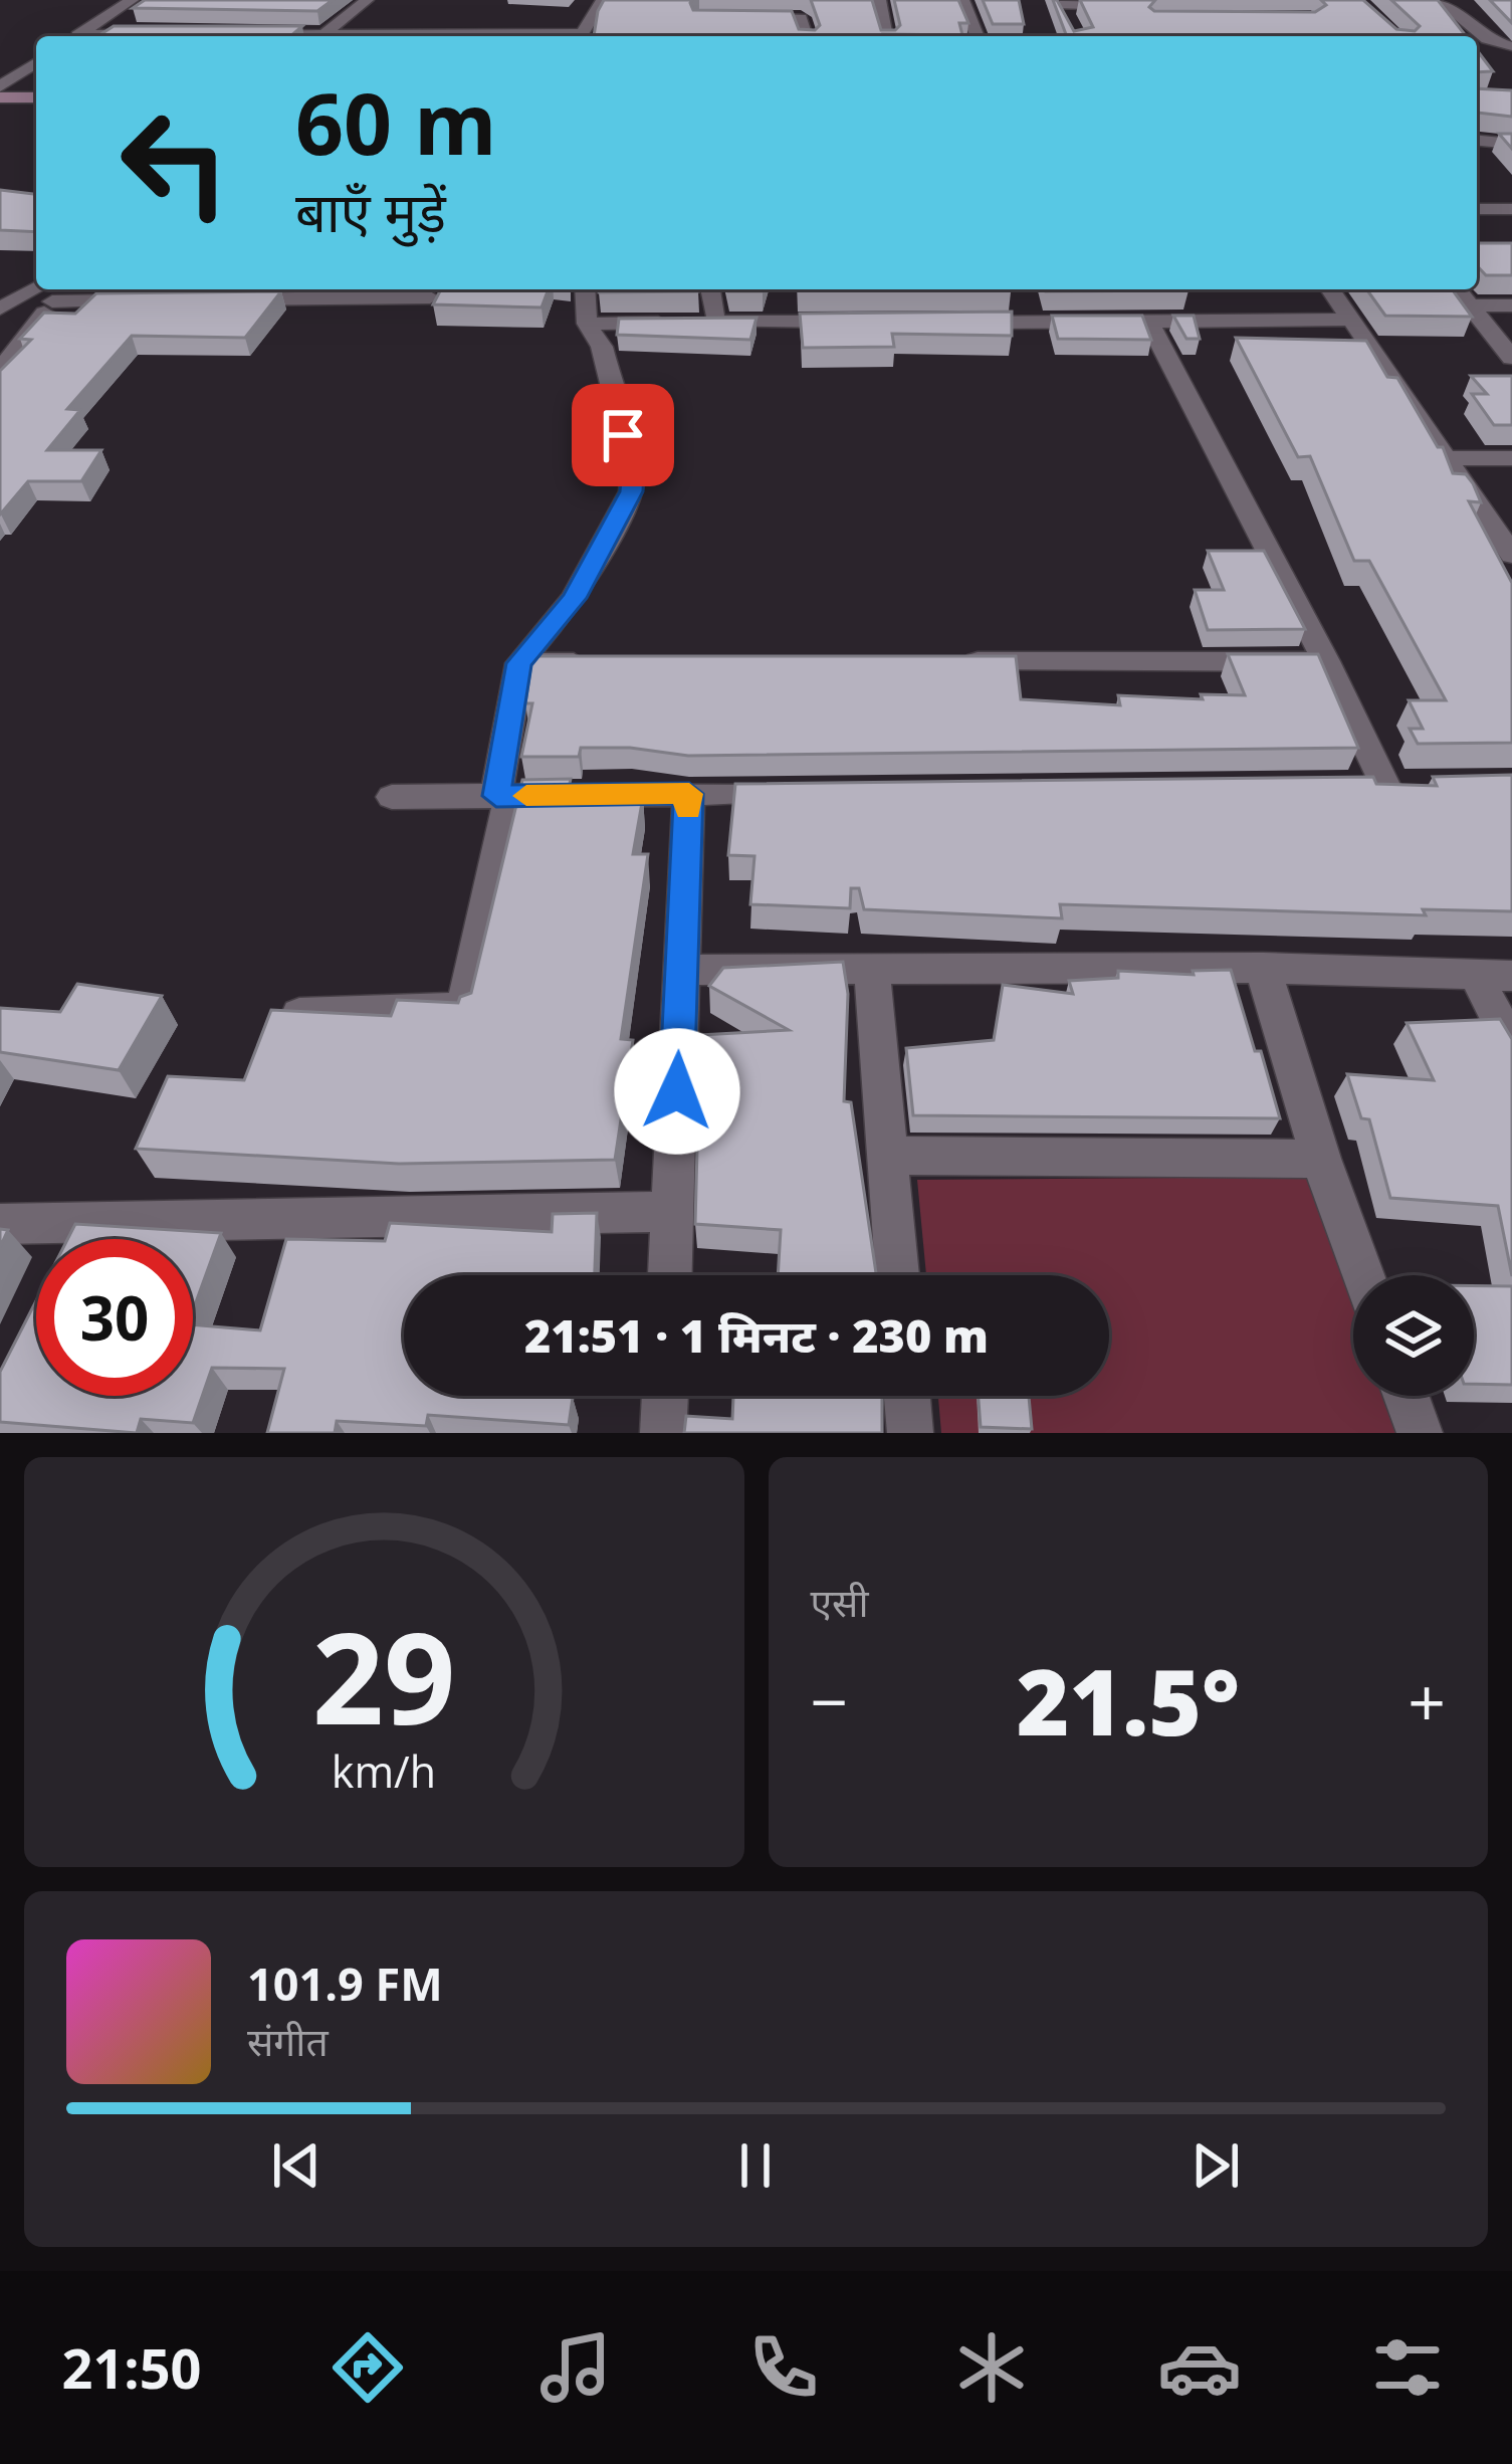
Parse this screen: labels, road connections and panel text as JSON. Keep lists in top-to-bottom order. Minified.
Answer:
{"page":{"turn":["60 m","बाएँ मुड़ें"],"limit":"30","trip":"21:51 · 1 मिनट · 230 m","tile":"एसी","heat":["−","21.5°","+"],"song":["101.9 FM","संगीत"],"tabs":"21:50","gauge":["29","km/h"]}}
